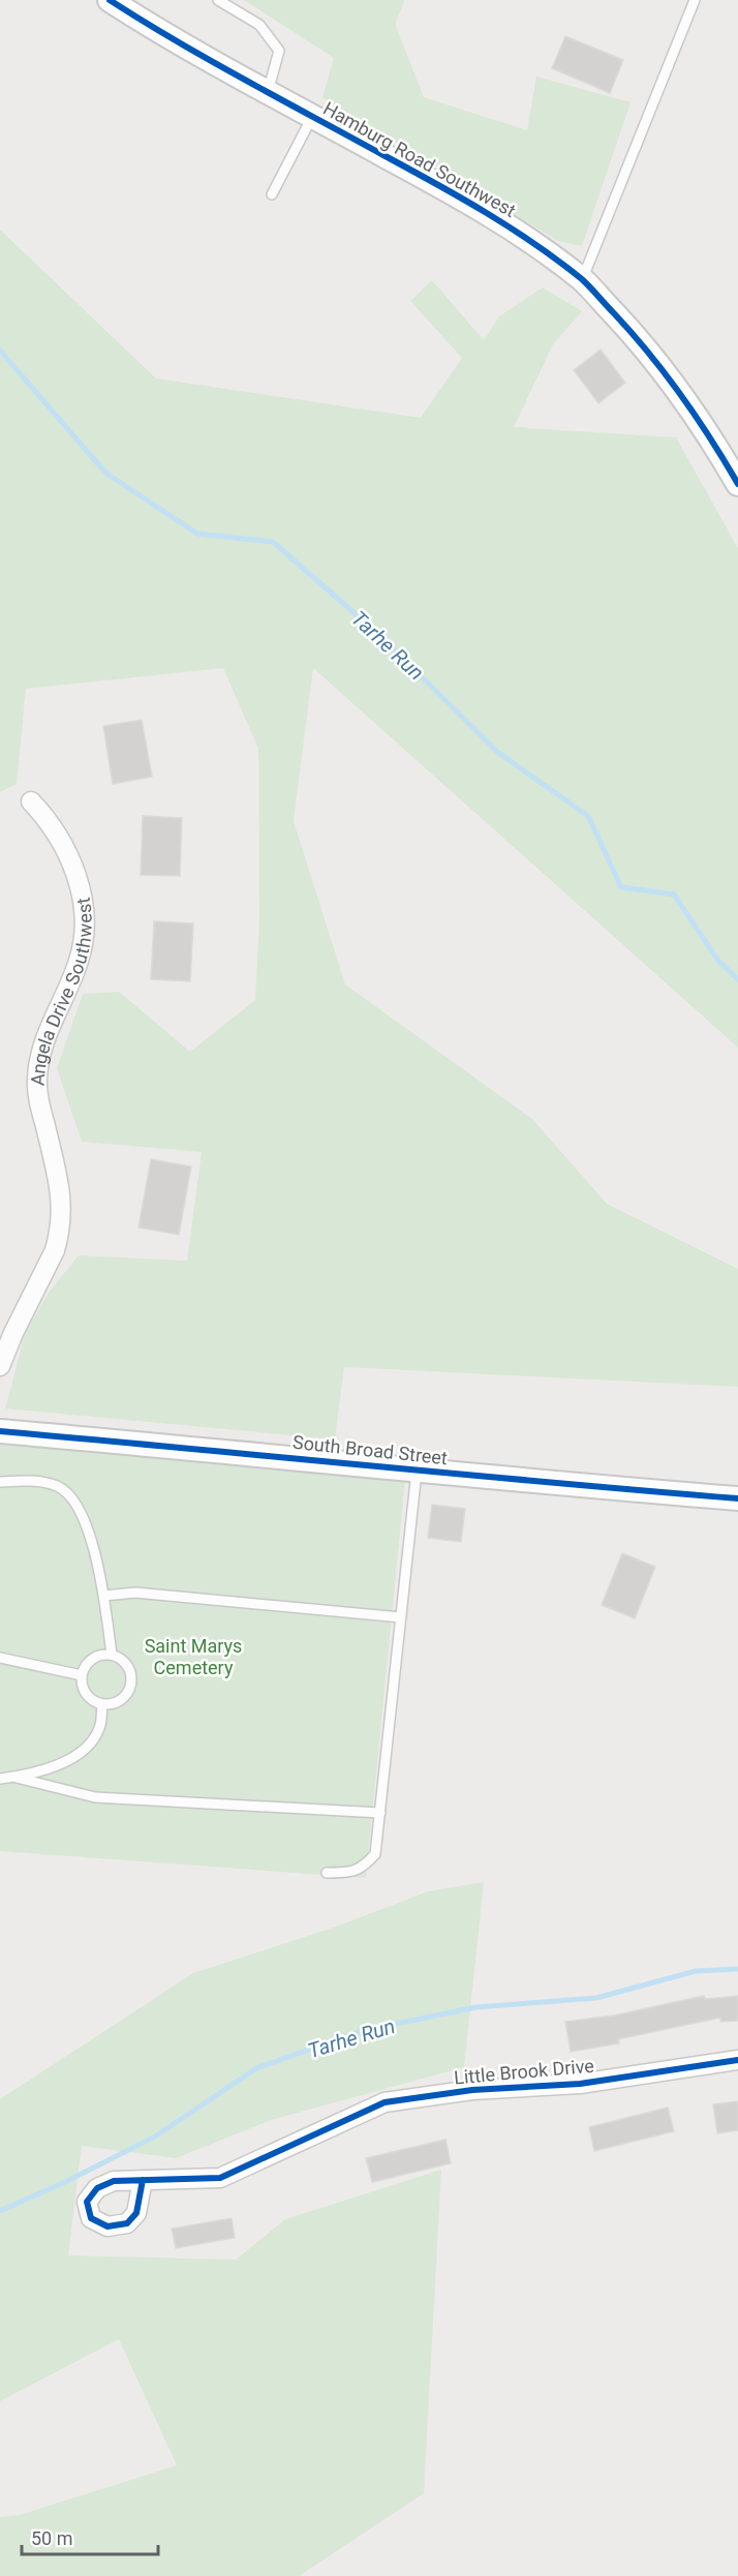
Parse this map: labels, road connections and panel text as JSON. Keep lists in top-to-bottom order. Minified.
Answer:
{"streets":{"street":["Hamburg Road Southwest","Angela Drive Southwest","South Broad Street","Little Brook Drive"]},"water":["Tarhe Run"],"parks":["Saint Marys Cemetery"],"scale_bar":"50 m"}
